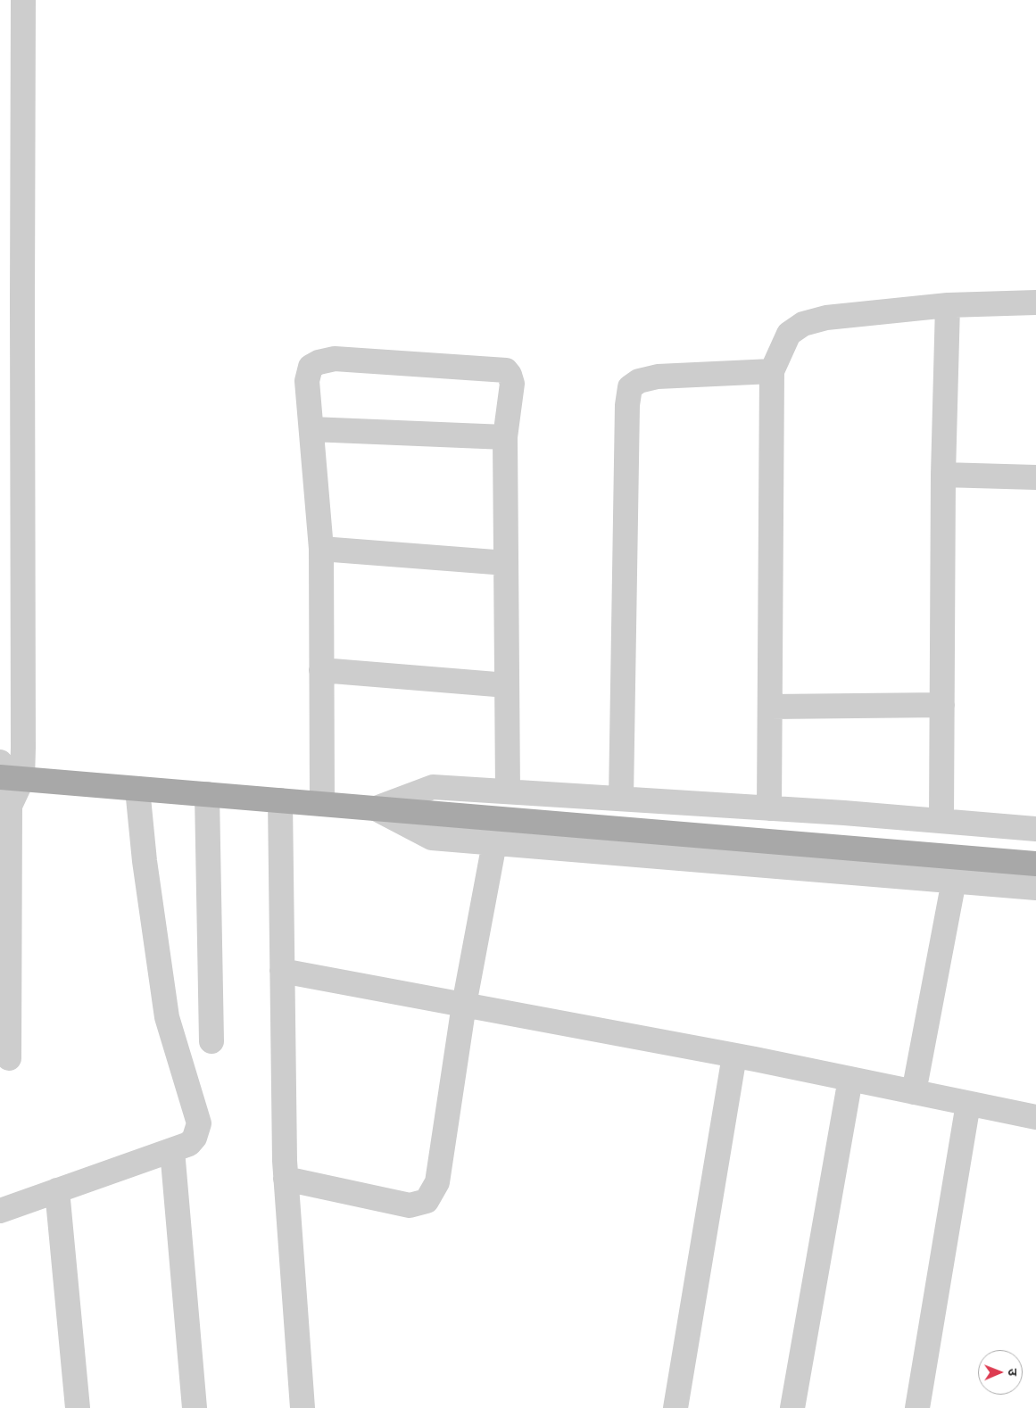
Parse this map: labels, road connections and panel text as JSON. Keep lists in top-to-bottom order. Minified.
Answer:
{"north":"right"}
